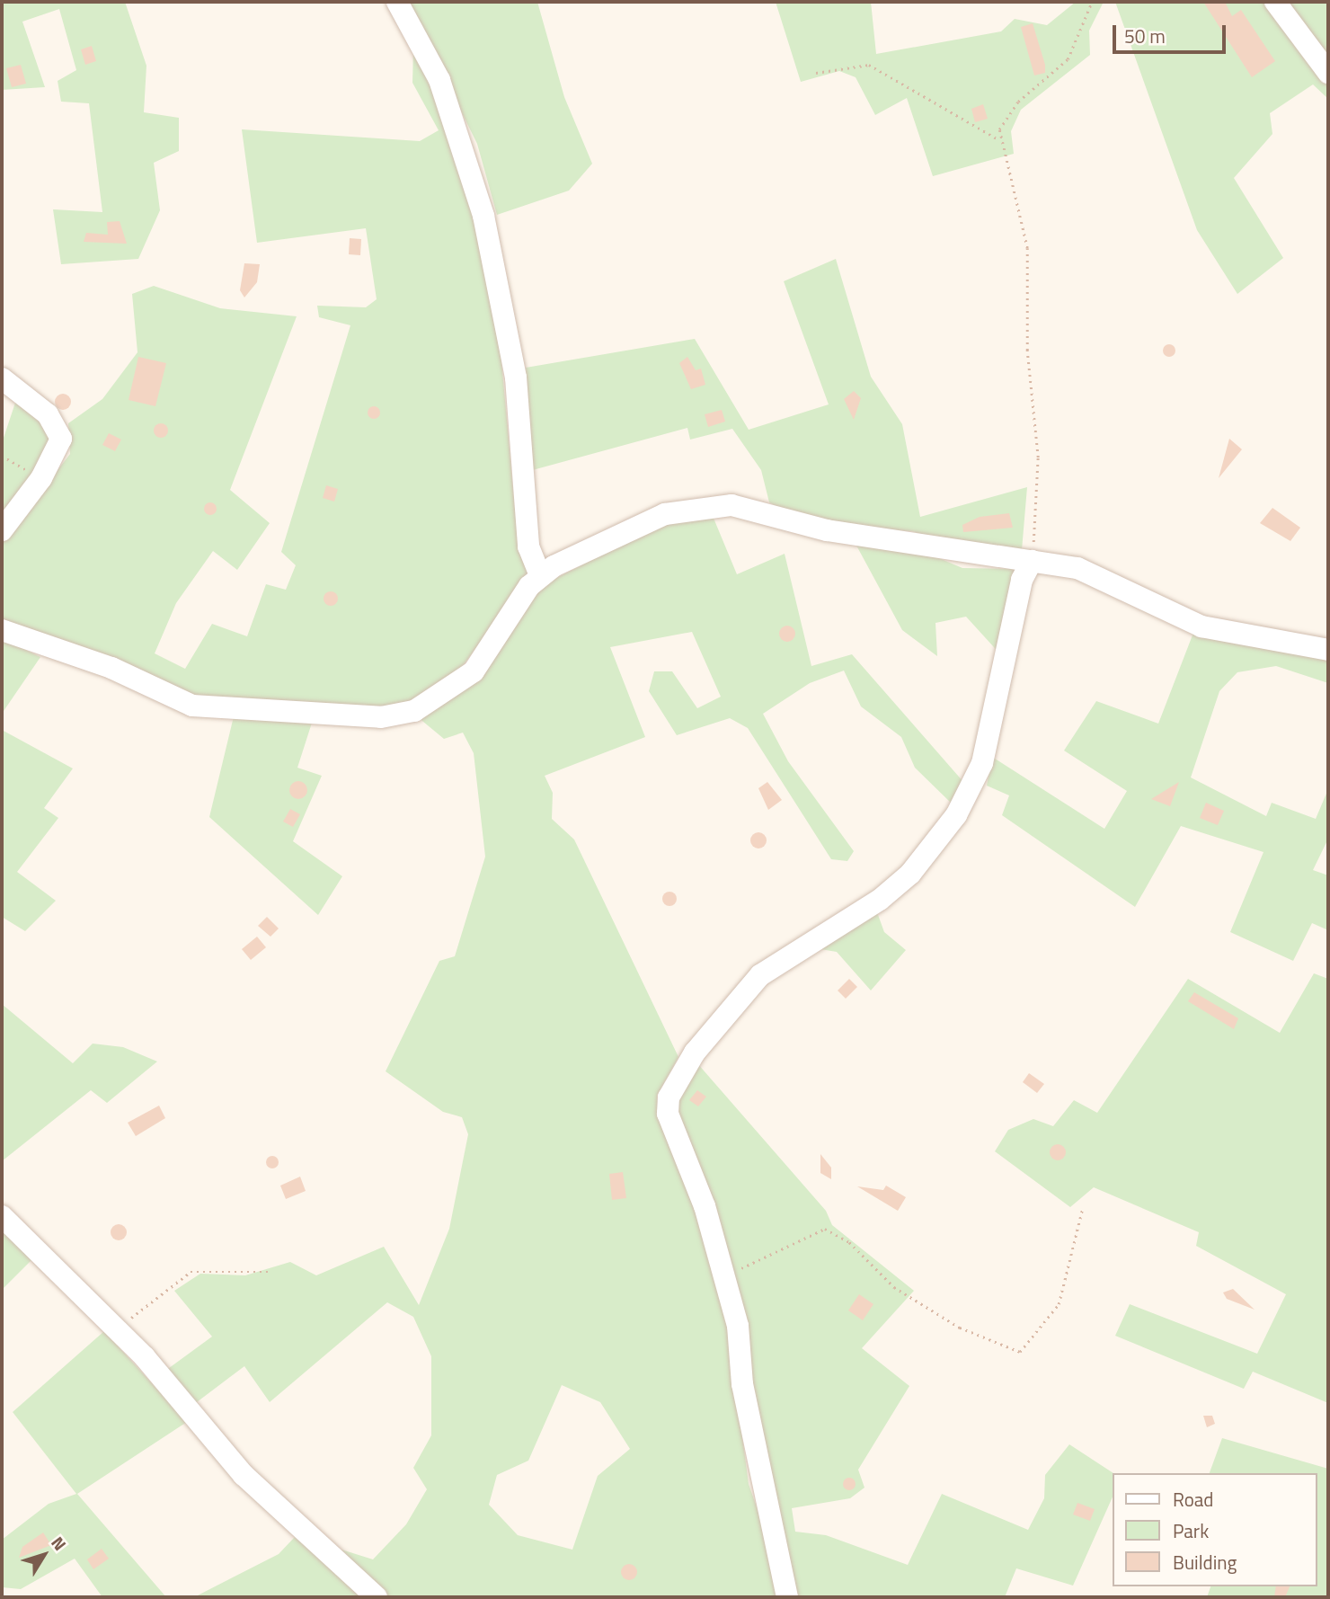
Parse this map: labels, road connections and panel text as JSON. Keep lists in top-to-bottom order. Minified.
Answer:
{"legend":["Road","Park","Building"],"scale_bar":"50 m","north":"top right"}
